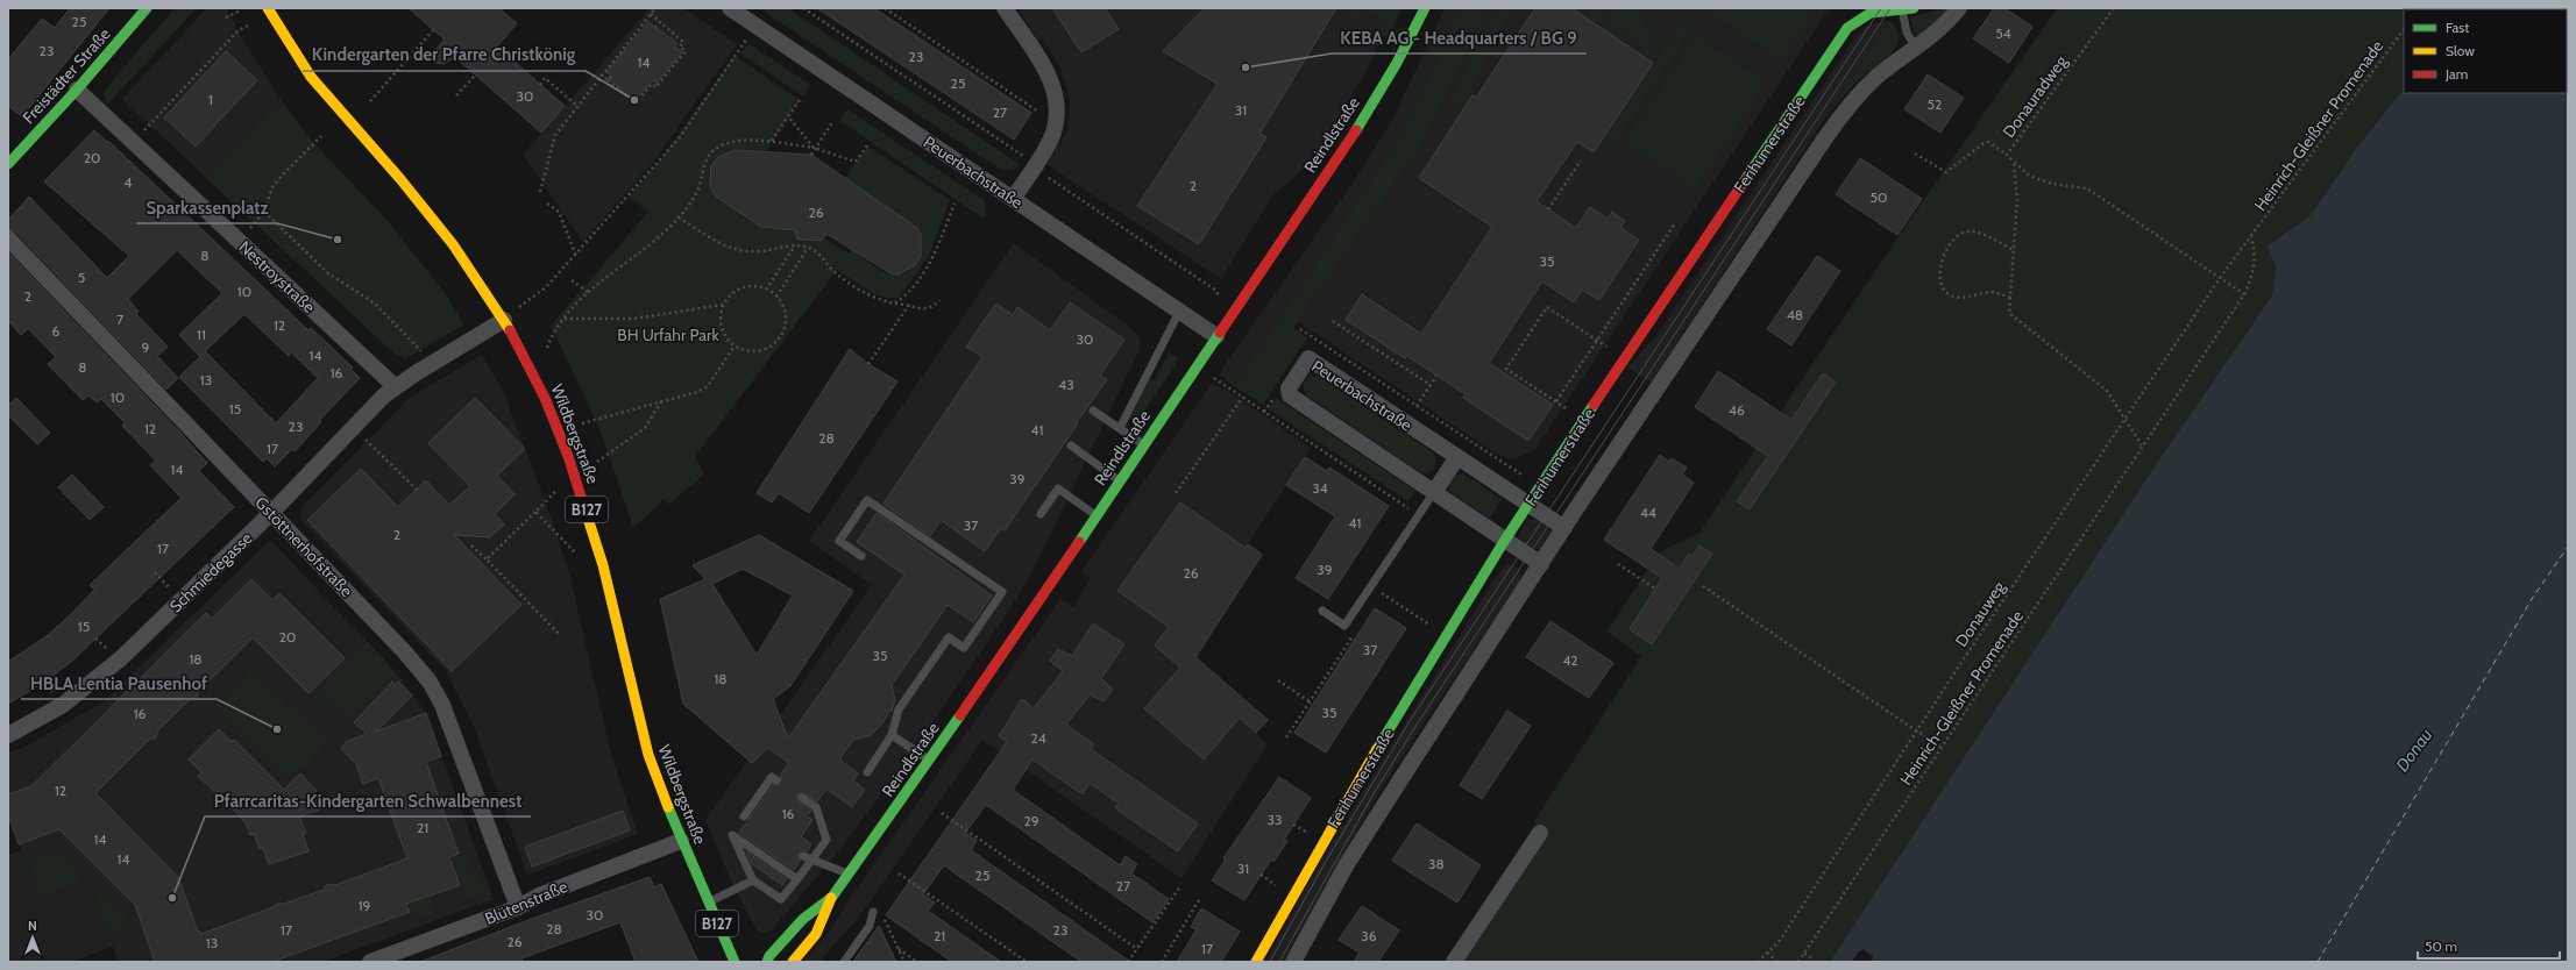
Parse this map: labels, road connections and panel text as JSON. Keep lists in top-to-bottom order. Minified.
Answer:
{"streets":{"street":["Freistädter Straße","Reindlstraße","Ferihumerstraße","Peuerbachstraße","Nestroystraße","Wildbergstraße","B127","Gstöttnerhofstraße","Schmiedegasse","Blütenstraße"],"path":["Donauradweg","Heinrich-Gleißner Promenade","Donauweg"]},"crossings":[["Freistädter Straße","Nestroystraße"],["Donauradweg","Heinrich-Gleißner Promenade"],["Donauradweg","Donauweg"],["Heinrich-Gleißner Promenade","Donauweg"],["Reindlstraße","Peuerbachstraße"],["Ferihumerstraße","Peuerbachstraße"],["Nestroystraße","Schmiedegasse"],["Wildbergstraße","Schmiedegasse"],["Wildbergstraße","Blütenstraße"],["Gstöttnerhofstraße","Schmiedegasse"],["Gstöttnerhofstraße","Blütenstraße"]],"water":["Donau"],"parks":["BH Urfahr Park"],"places":["KEBA AG - Headquarters / BG 9","Kindergarten der Pfarre Christkönig","Sparkassenplatz","HBLA Lentia Pausenhof","Pfarrcaritas-Kindergarten Schwalbennest"],"house_numbers":["25","54","23","23","14","25","30","1","52","31","27","20","4","2","50","26","8","35","5","10","2","48","7","12","6","11","30","9","14","8","16","13","43","10","15","46","23","12","41","28","17","14","39","34","44","41","37","2","17","39","26","15","20","37","35","18","42","18","35","16","24","12","16","33","29","21","14","14","38","31","25","27","19","30","28","17","23","21","36","26","13","17"],"legend":["Fast","Slow","Jam"],"scale_bar":"50 m","north":"top"}
